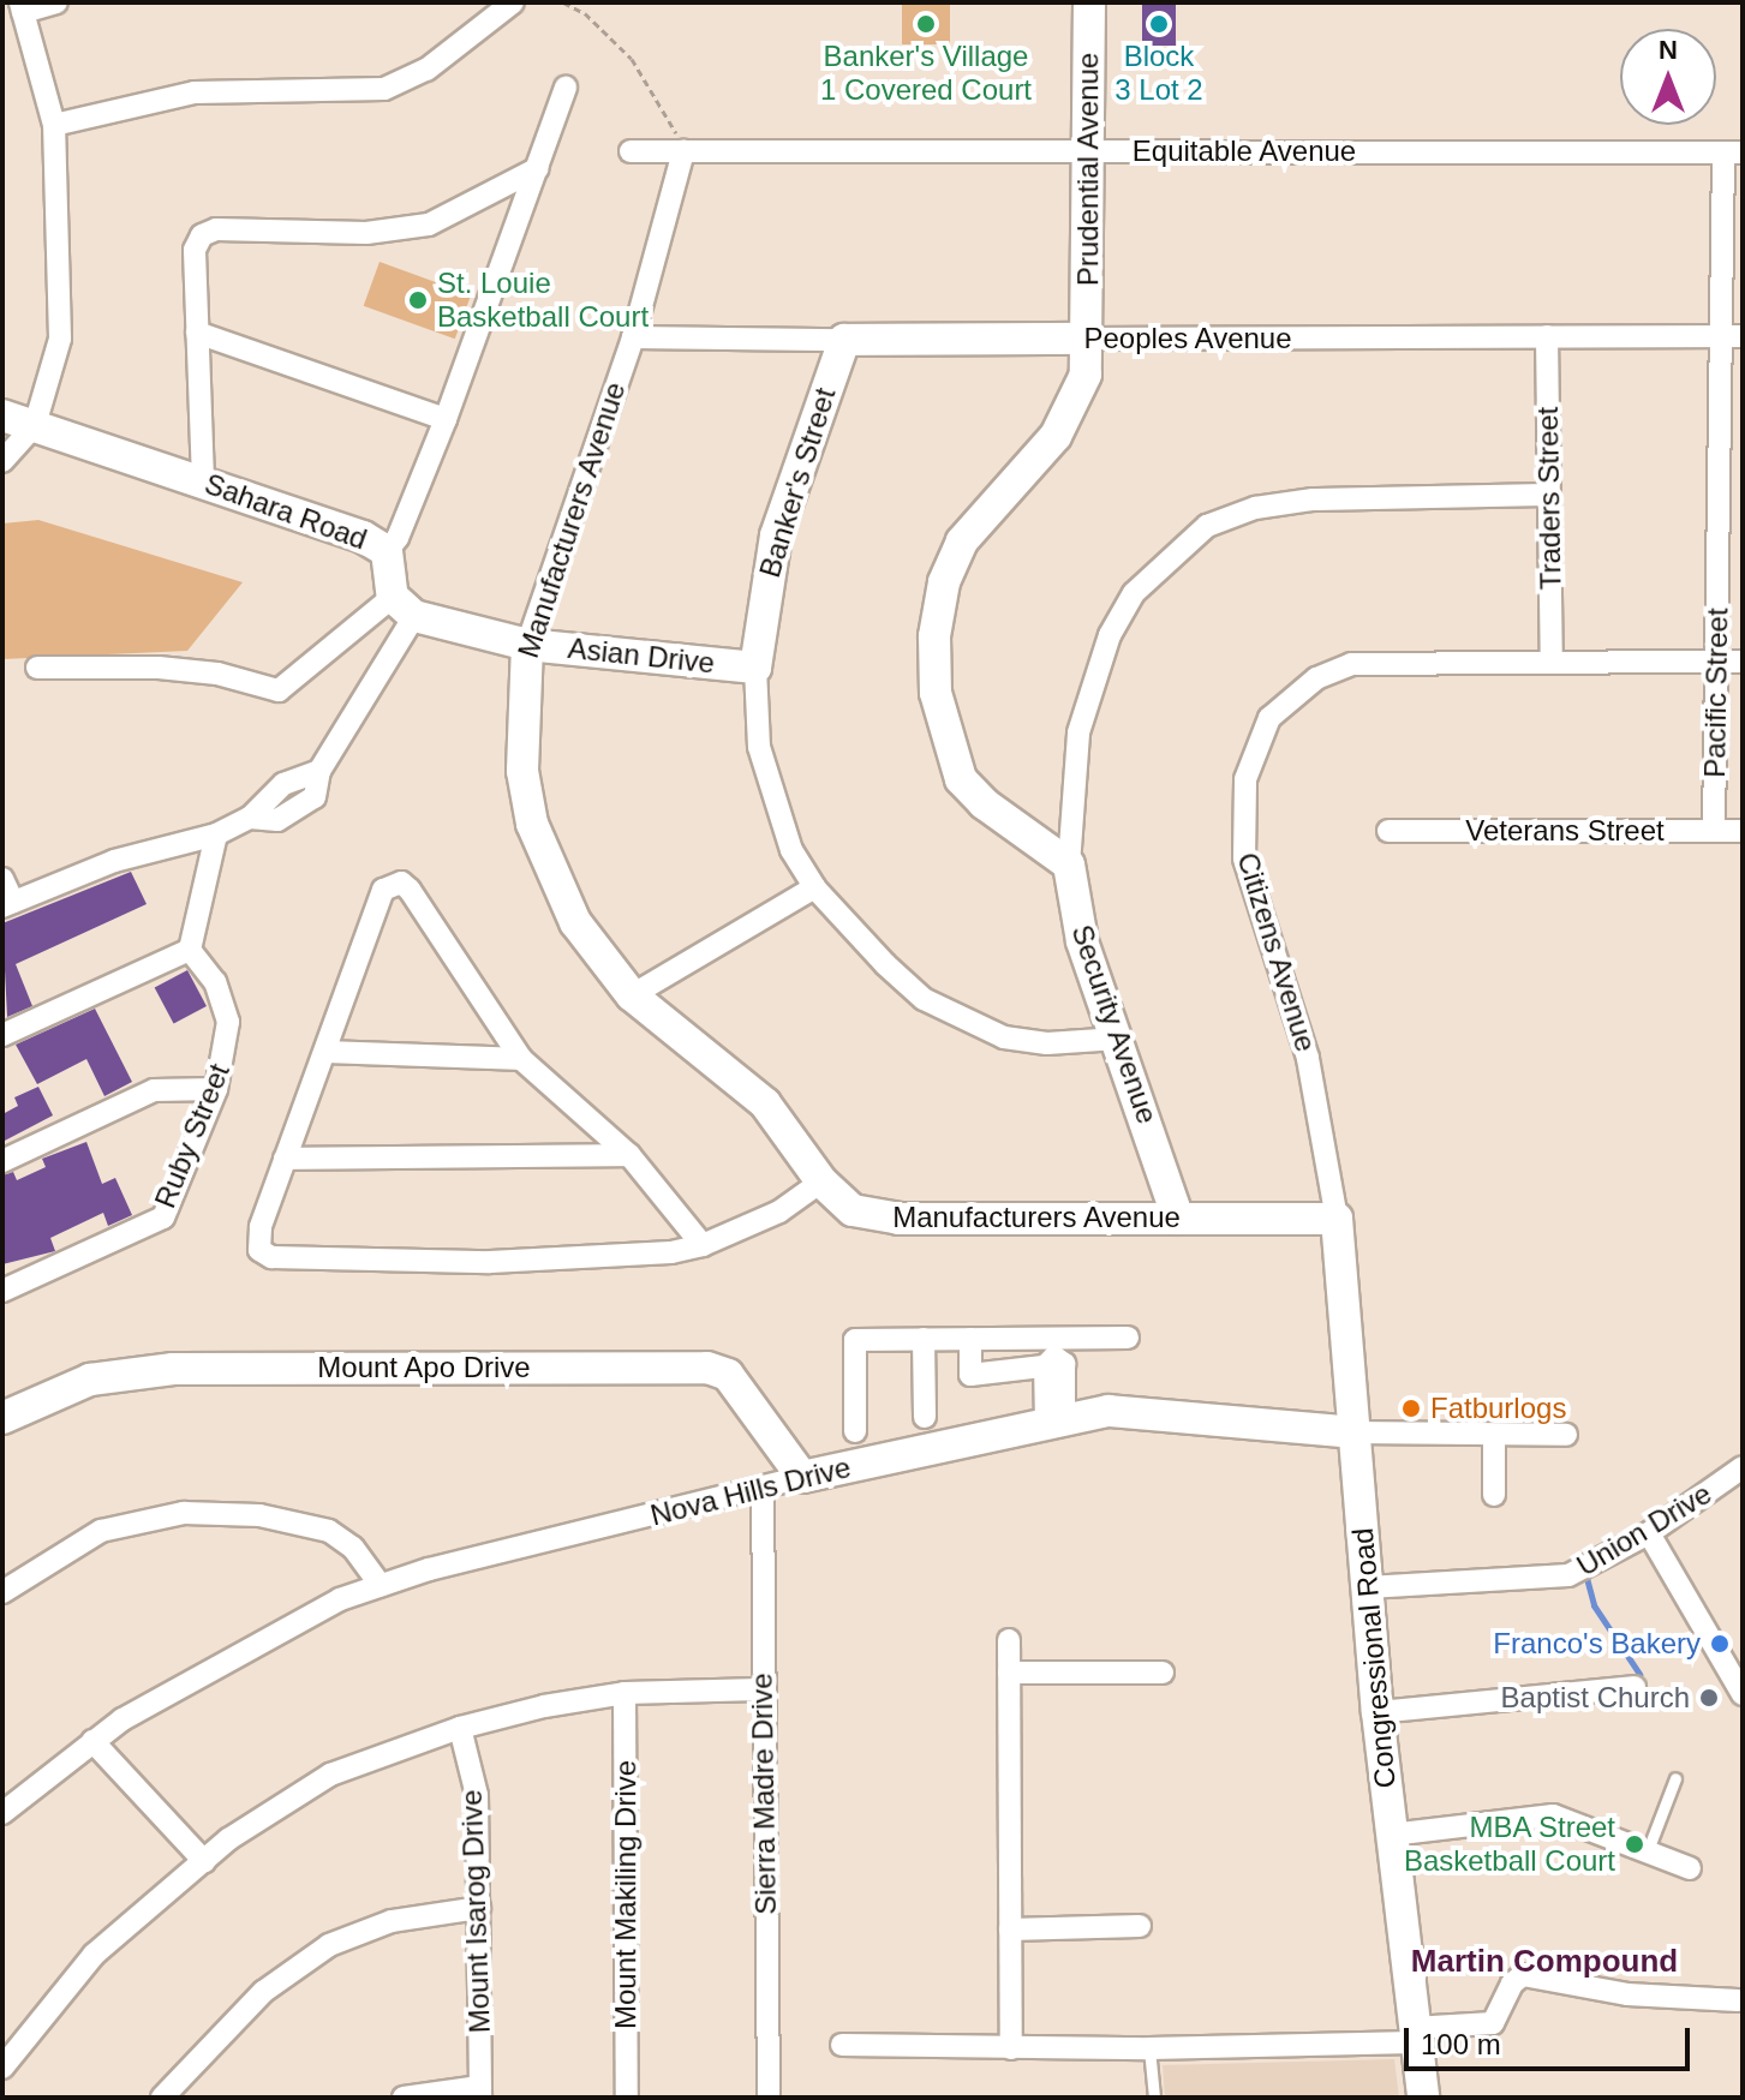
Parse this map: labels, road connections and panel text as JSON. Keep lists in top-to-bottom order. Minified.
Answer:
{"streets":{"street":["Equitable Avenue","Prudential Avenue","Peoples Avenue","Banker's Street","Traders Street","Sahara Road","Manufacturers Avenue","Asian Drive","Pacific Street","Veterans Street","Citizens Avenue","Security Avenue","Ruby Street","Mount Apo Drive","Nova Hills Drive","Union Drive","Congressional Road","Sierra Madre Drive","Mount Makiling Drive","Mount Isarog Drive"]},"crossings":[["Equitable Avenue","Prudential Avenue"],["Equitable Avenue","Manufacturers Avenue"],["Equitable Avenue","Pacific Street"],["Prudential Avenue","Peoples Avenue"],["Prudential Avenue","Security Avenue"],["Peoples Avenue","Banker's Street"],["Peoples Avenue","Traders Street"],["Peoples Avenue","Manufacturers Avenue"],["Peoples Avenue","Pacific Street"],["Banker's Street","Asian Drive"],["Banker's Street","Security Avenue"],["Traders Street","Citizens Avenue"],["Traders Street","Security Avenue"],["Manufacturers Avenue","Asian Drive"],["Manufacturers Avenue","Citizens Avenue"],["Manufacturers Avenue","Security Avenue"],["Manufacturers Avenue","Congressional Road"],["Pacific Street","Veterans Street"],["Pacific Street","Citizens Avenue"],["Citizens Avenue","Congressional Road"],["Mount Apo Drive","Nova Hills Drive"],["Nova Hills Drive","Congressional Road"],["Nova Hills Drive","Sierra Madre Drive"],["Union Drive","Congressional Road"]],"districts":["Martin Compound"],"places":["Banker's Village 1 Covered Court","Block 3 Lot 2","St. Louie Basketball Court","Fatburlogs","Franco's Bakery","Baptist Church","MBA Street Basketball Court"],"scale_bar":"100 m","north":"top"}
